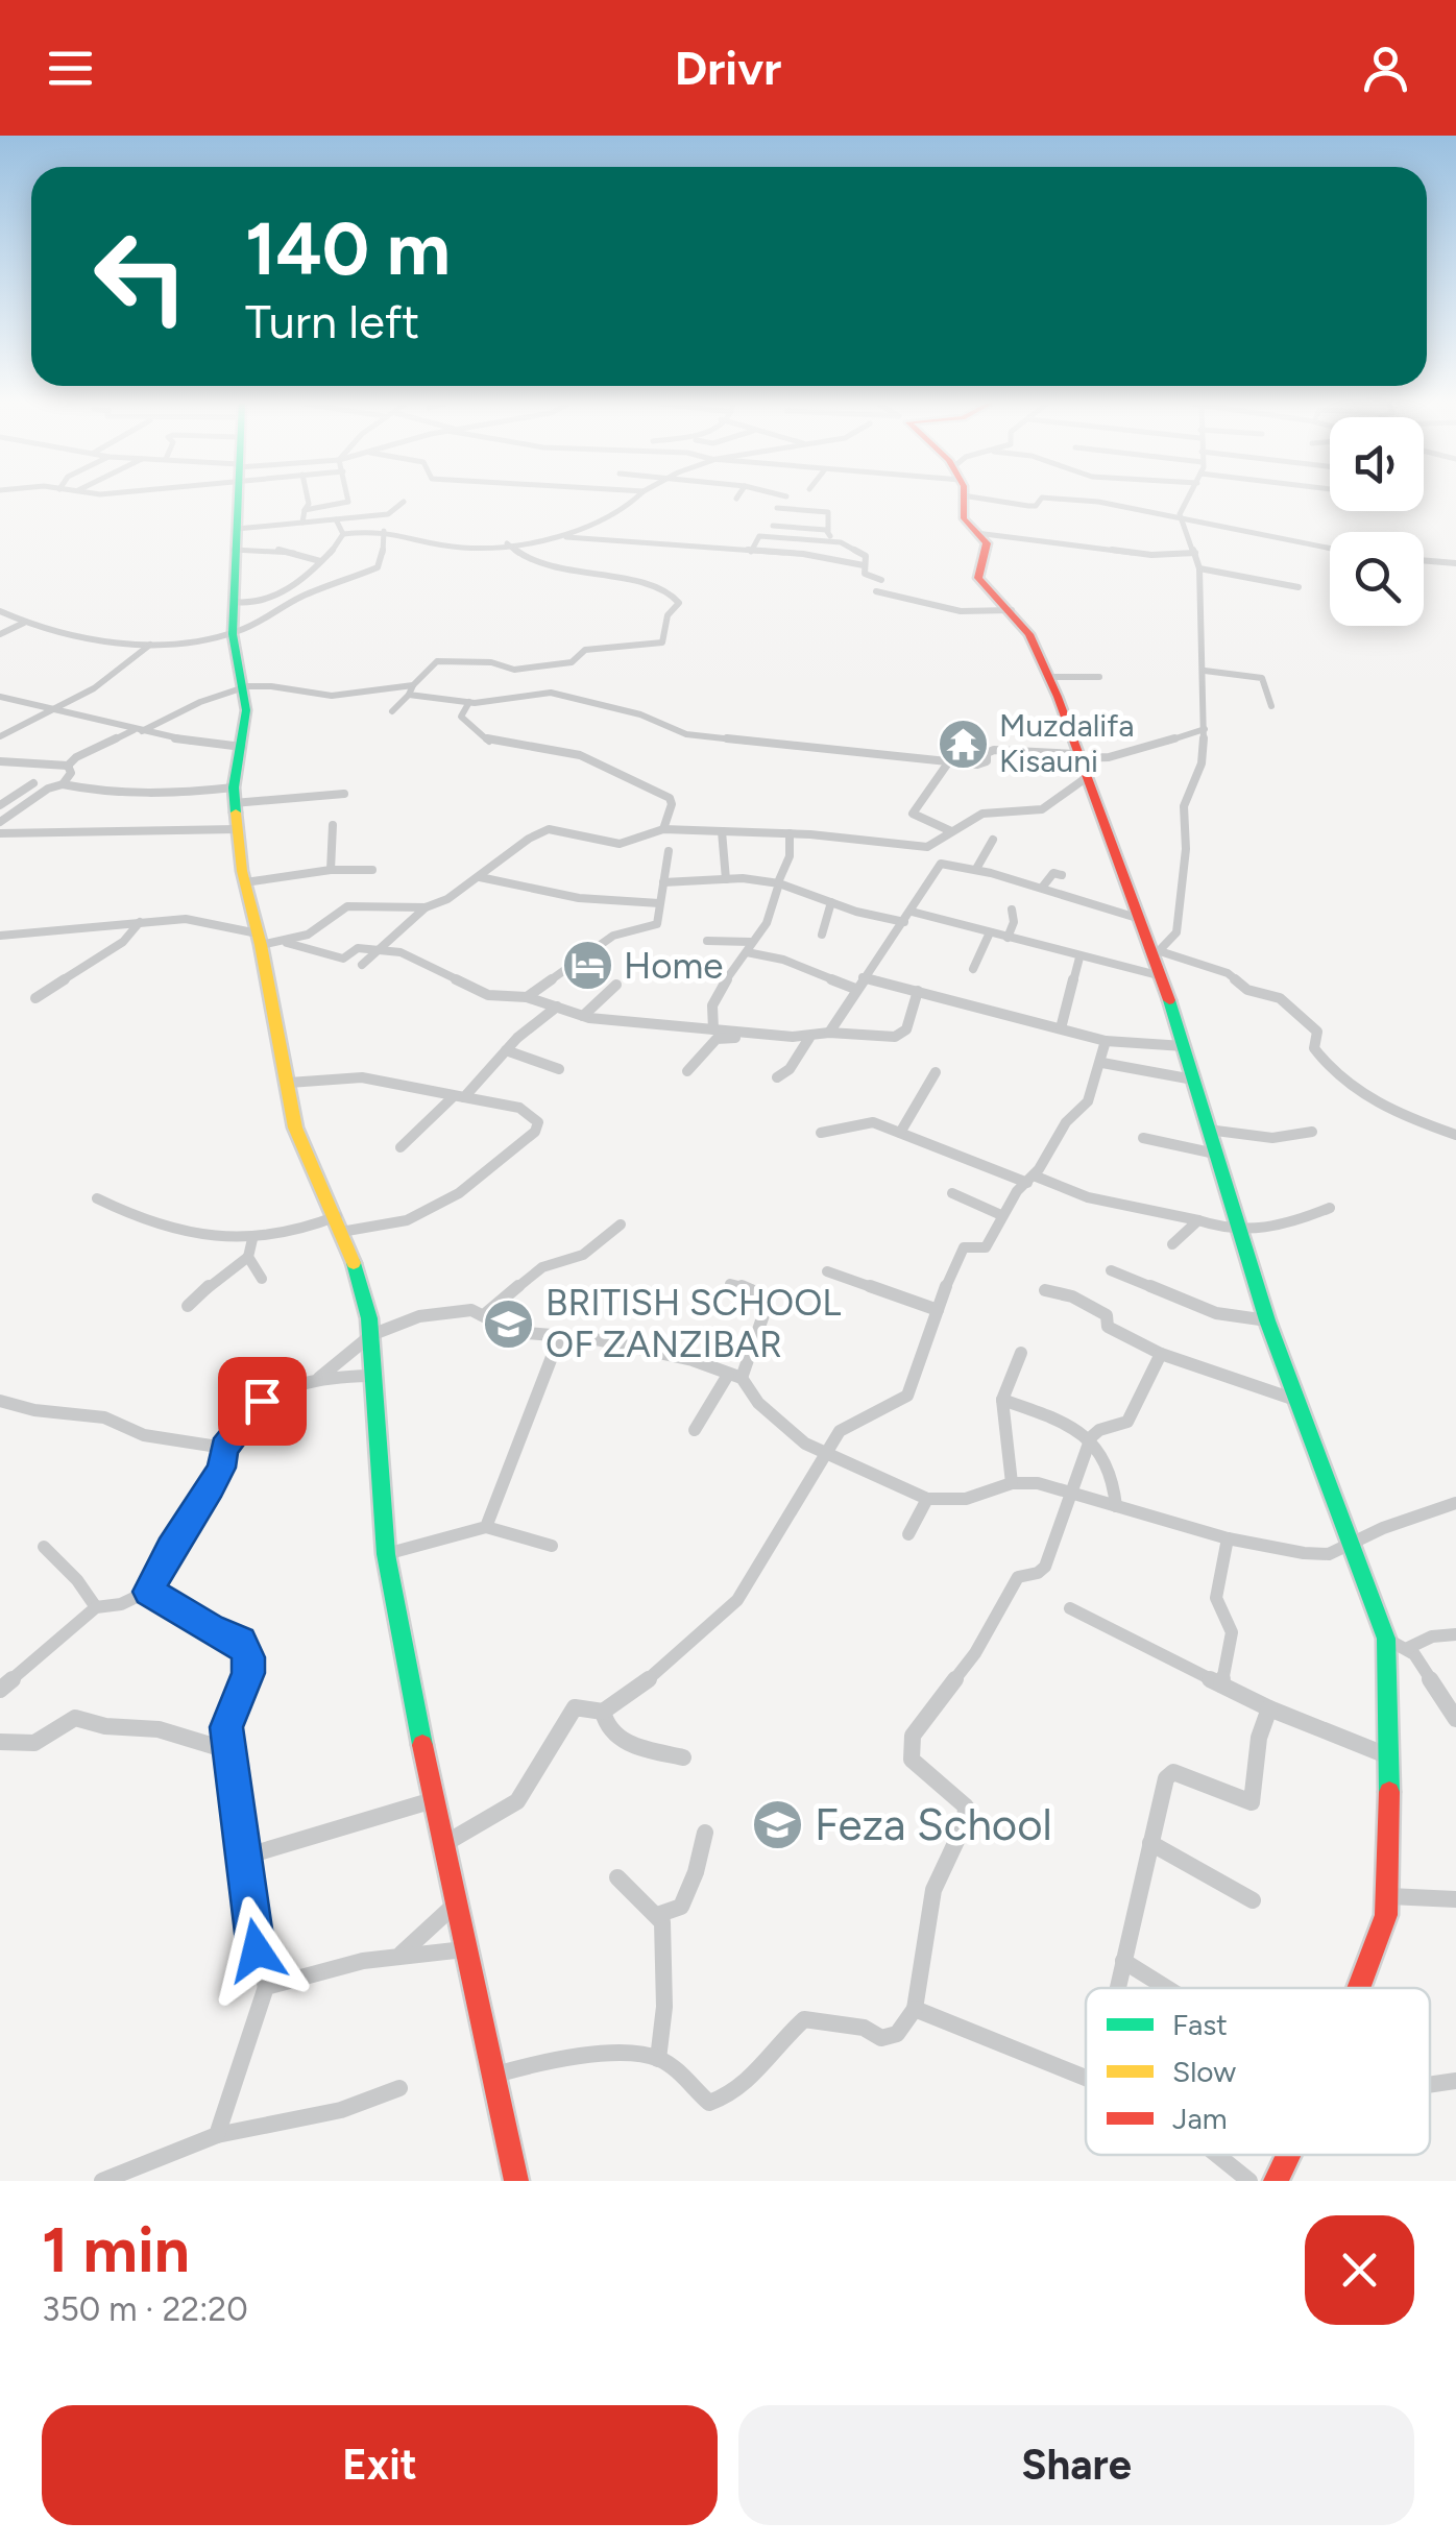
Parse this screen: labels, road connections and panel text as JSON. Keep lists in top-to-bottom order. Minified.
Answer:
{"places":{"temple":["Muzdalifa Kisauni"],"hotel":["Home"],"school or university":["BRITISH SCHOOL OF ZANZIBAR","Feza School"]},"legend":["Fast","Slow","Jam"],"page":{"header":"Drivr","turn":["140 m","Turn left"],"heading":["1 min","350 m · 22:20"],"buttons":["Exit","Share"]}}
